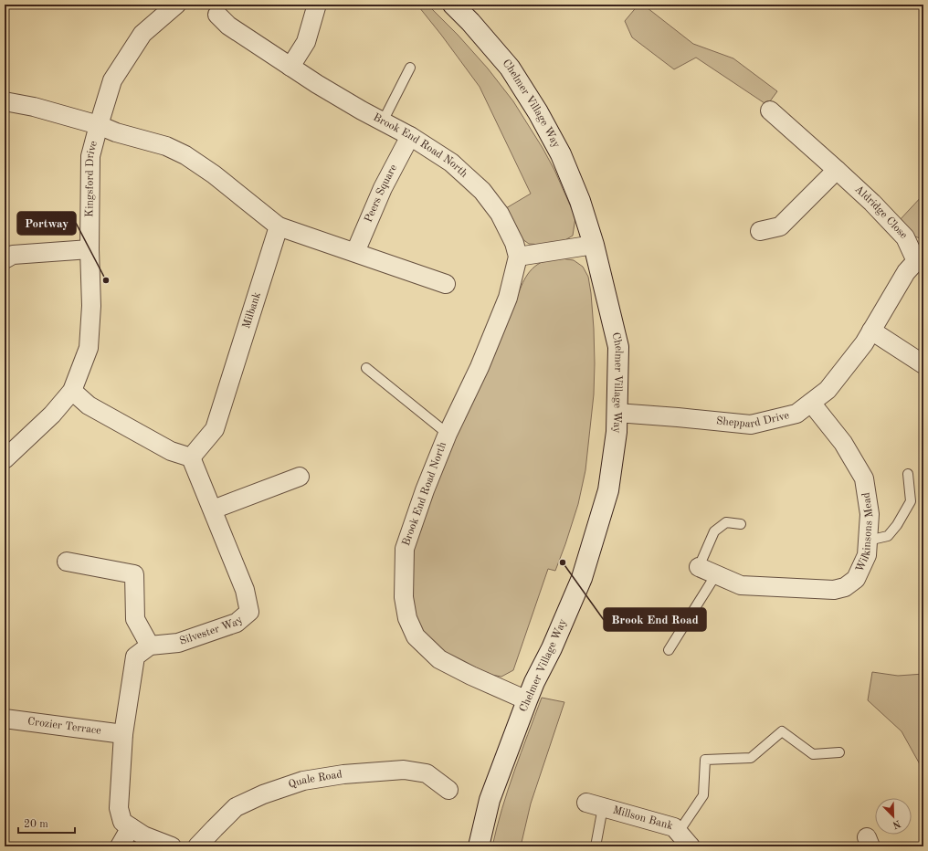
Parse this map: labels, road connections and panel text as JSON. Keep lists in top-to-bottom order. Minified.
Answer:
{"streets":{"street":["Chelmer Village Way","Brook End Road North","Kingsford Drive","Peers Square","Aldridge Close","Milbank","Sheppard Drive","Wilkinsons Mead","Silvester Way","Crozier Terrace","Quale Road","Millson Bank"]},"crossings":[["Chelmer Village Way","Brook End Road North"],["Chelmer Village Way","Sheppard Drive"],["Brook End Road North","Peers Square"],["Aldridge Close","Sheppard Drive"],["Milbank","Silvester Way"],["Sheppard Drive","Wilkinsons Mead"]],"places":["Portway","Brook End Road"],"scale_bar":"20 m","north":"bottom right"}
